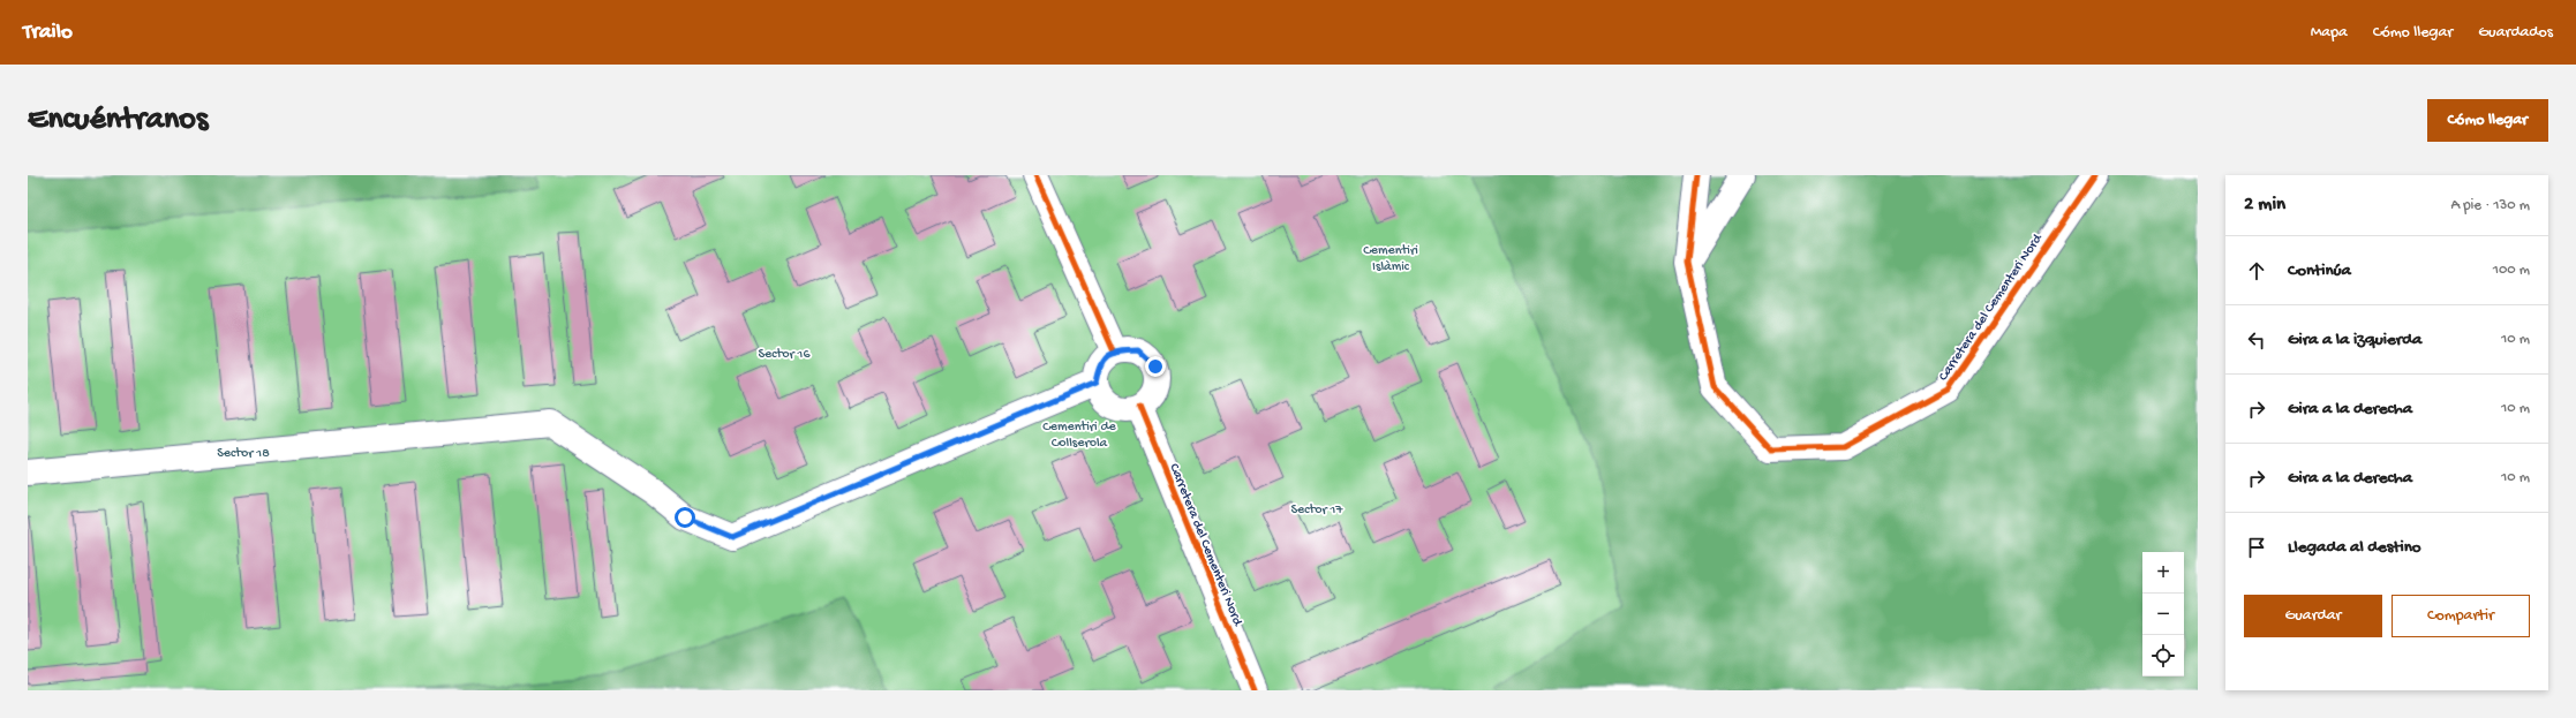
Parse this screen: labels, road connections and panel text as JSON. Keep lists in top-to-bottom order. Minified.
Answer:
{"streets":{"street":["Carretera del Cementeri Nord"]},"parks":["Cementiri Islàmic","Sector 16","Cementiri de Collserola","Sector 18","Sector 17"],"page":{"header":"Trailo","nav":["Mapa","Cómo llegar","Guardados"],"buttons":["Cómo llegar",["Guardar","Compartir"]],"title":"Encuéntranos","heading":["2 min","A pie · 130 m"],"list":[["Continúa","100 m"],["Gira a la izquierda","10 m"],["Gira a la derecha","10 m"],["Gira a la derecha","10 m"],"Llegada al destino"],"map_buttons":["+","−"]}}
